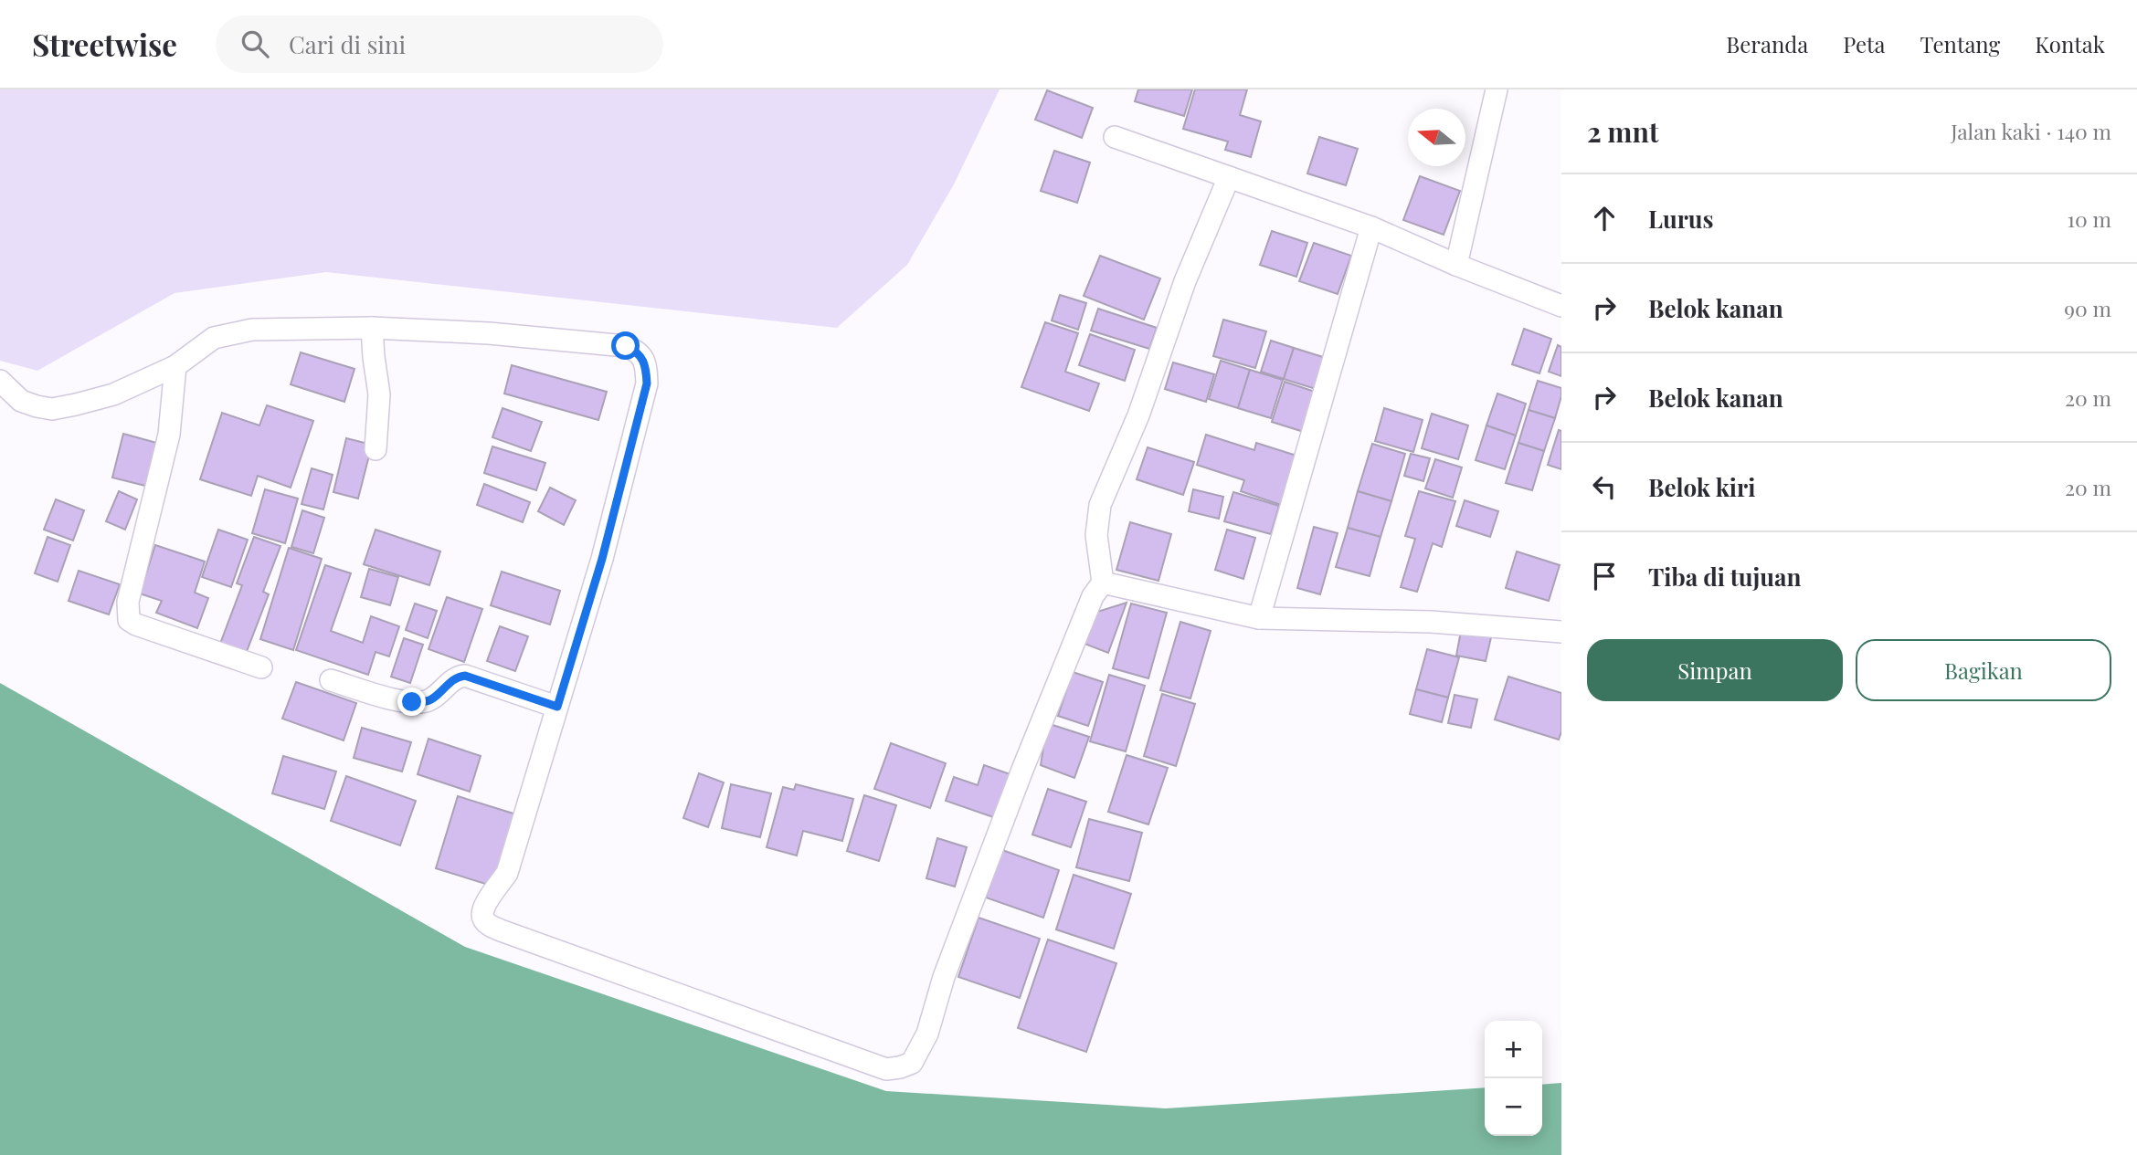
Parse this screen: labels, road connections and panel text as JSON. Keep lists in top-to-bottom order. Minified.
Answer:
{"north":"left","page":{"header":"Streetwise","search":"Cari di sini","nav":["Beranda","Peta","Tentang","Kontak"],"heading":["2 mnt","Jalan kaki · 140 m"],"list":[["Lurus","10 m"],["Belok kanan","90 m"],["Belok kanan","20 m"],["Belok kiri","20 m"],"Tiba di tujuan"],"buttons":["Simpan","Bagikan"],"map_buttons":["+","−"]}}
